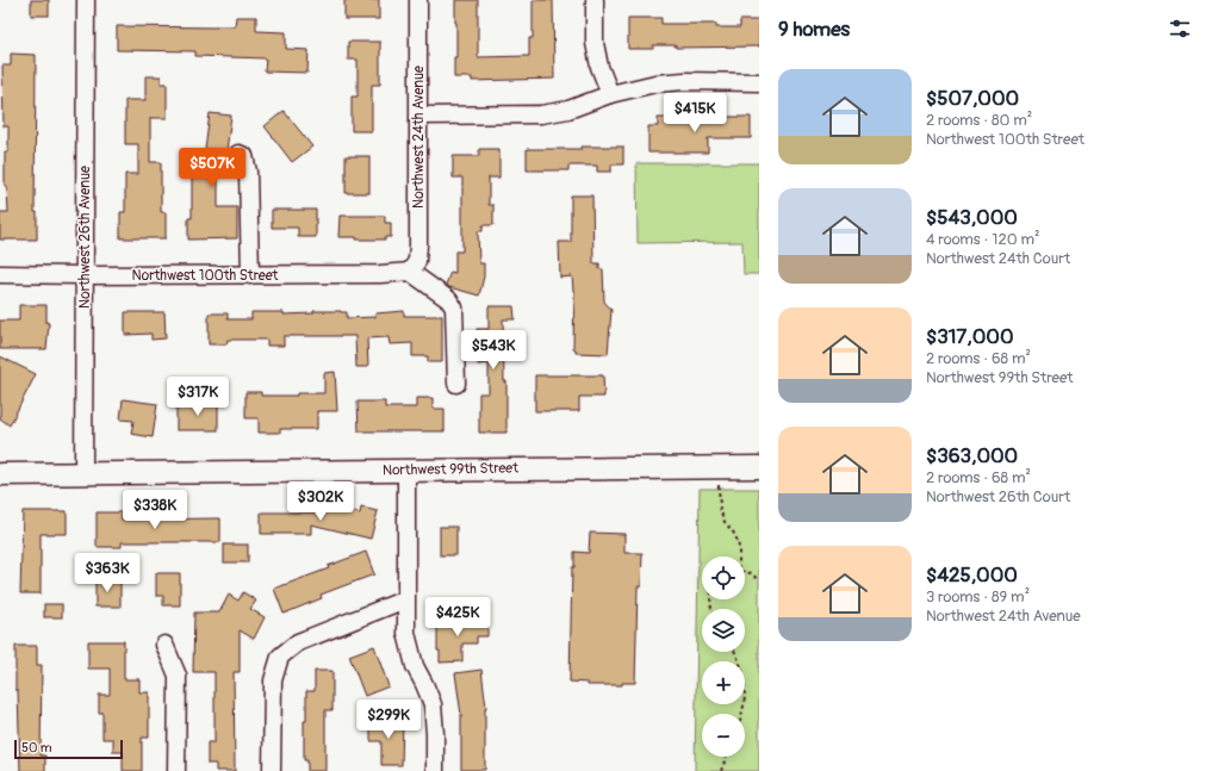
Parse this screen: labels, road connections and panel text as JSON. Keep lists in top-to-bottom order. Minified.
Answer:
{"streets":{"main road":["Northwest 99th Street"],"street":["Northwest 24th Avenue","Northwest 26th Avenue","Northwest 100th Street"]},"crossings":[["Northwest 24th Avenue","Northwest 100th Street"],["Northwest 26th Avenue","Northwest 100th Street"],["Northwest 26th Avenue","Northwest 99th Street"]],"scale_bar":"50 m","page":{"heading":"9 homes","list":[{"name":"$507,000","note":"2 rooms · 80 m² · Northwest 100th Street"},{"name":"$543,000","note":"4 rooms · 120 m² · Northwest 24th Court"},{"name":"$317,000","note":"2 rooms · 68 m² · Northwest 99th Street"},{"name":"$363,000","note":"2 rooms · 68 m² · Northwest 26th Court"},{"name":"$425,000","note":"3 rooms · 89 m² · Northwest 24th Avenue"}],"price":["$415K","$507K","$543K","$317K","$302K","$338K","$363K","$425K","$299K"],"map_buttons":["+","−"],"scale":"50 m"}}
